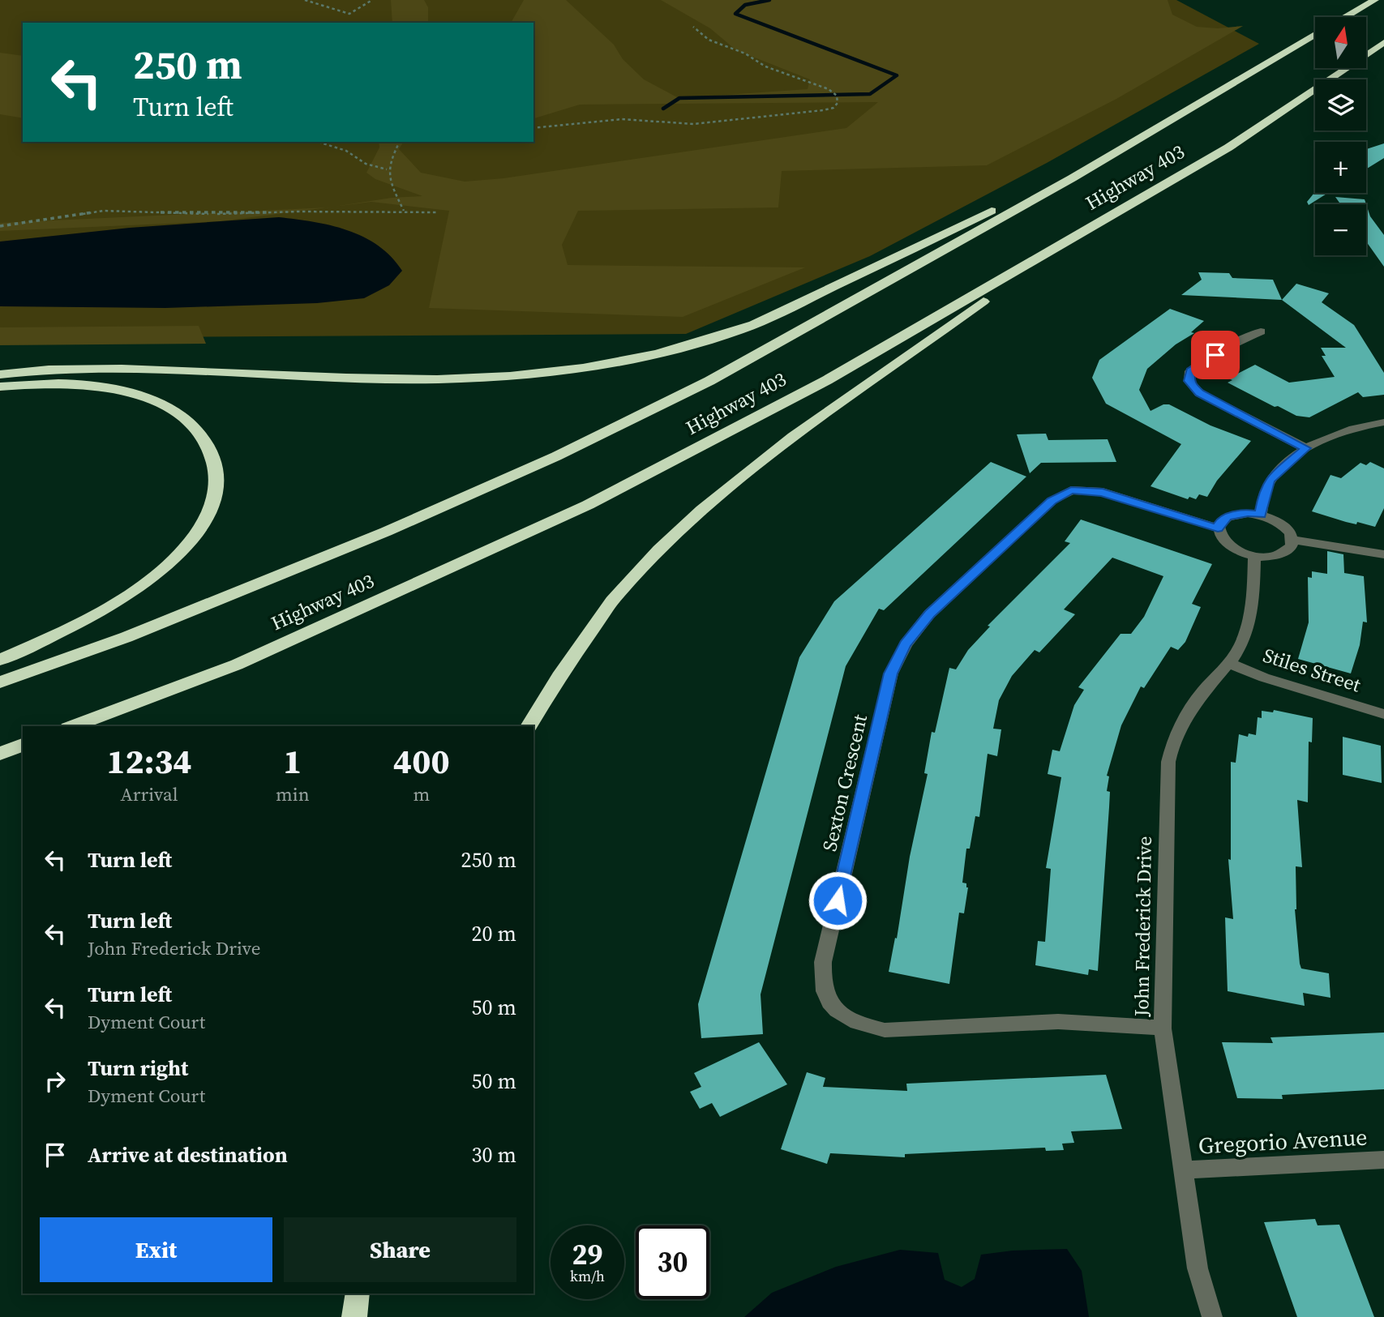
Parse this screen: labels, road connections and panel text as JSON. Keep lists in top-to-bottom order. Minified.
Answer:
{"streets":{"highway":["Highway 403"],"street":["Stiles Street","Sexton Crescent","John Frederick Drive","Gregorio Avenue"]},"crossings":[["Stiles Street","John Frederick Drive"],["Sexton Crescent","John Frederick Drive"],["John Frederick Drive","Gregorio Avenue"]],"north":"top","page":{"map_buttons":["+","−"],"turn":["250 m","Turn left"],"eta":["12:34","Arrival","1","min","400","m"],"list":[{"name":"Turn left","value":"250 m"},{"name":"Turn left","note":"John Frederick Drive","value":"20 m"},{"name":"Turn left","note":"Dyment Court","value":"50 m"},{"name":"Turn right","note":"Dyment Court","value":"50 m"},{"name":"Arrive at destination","value":"30 m"}],"buttons":["Exit","Share"],"speed":"29 km/h","limit":"30"}}
